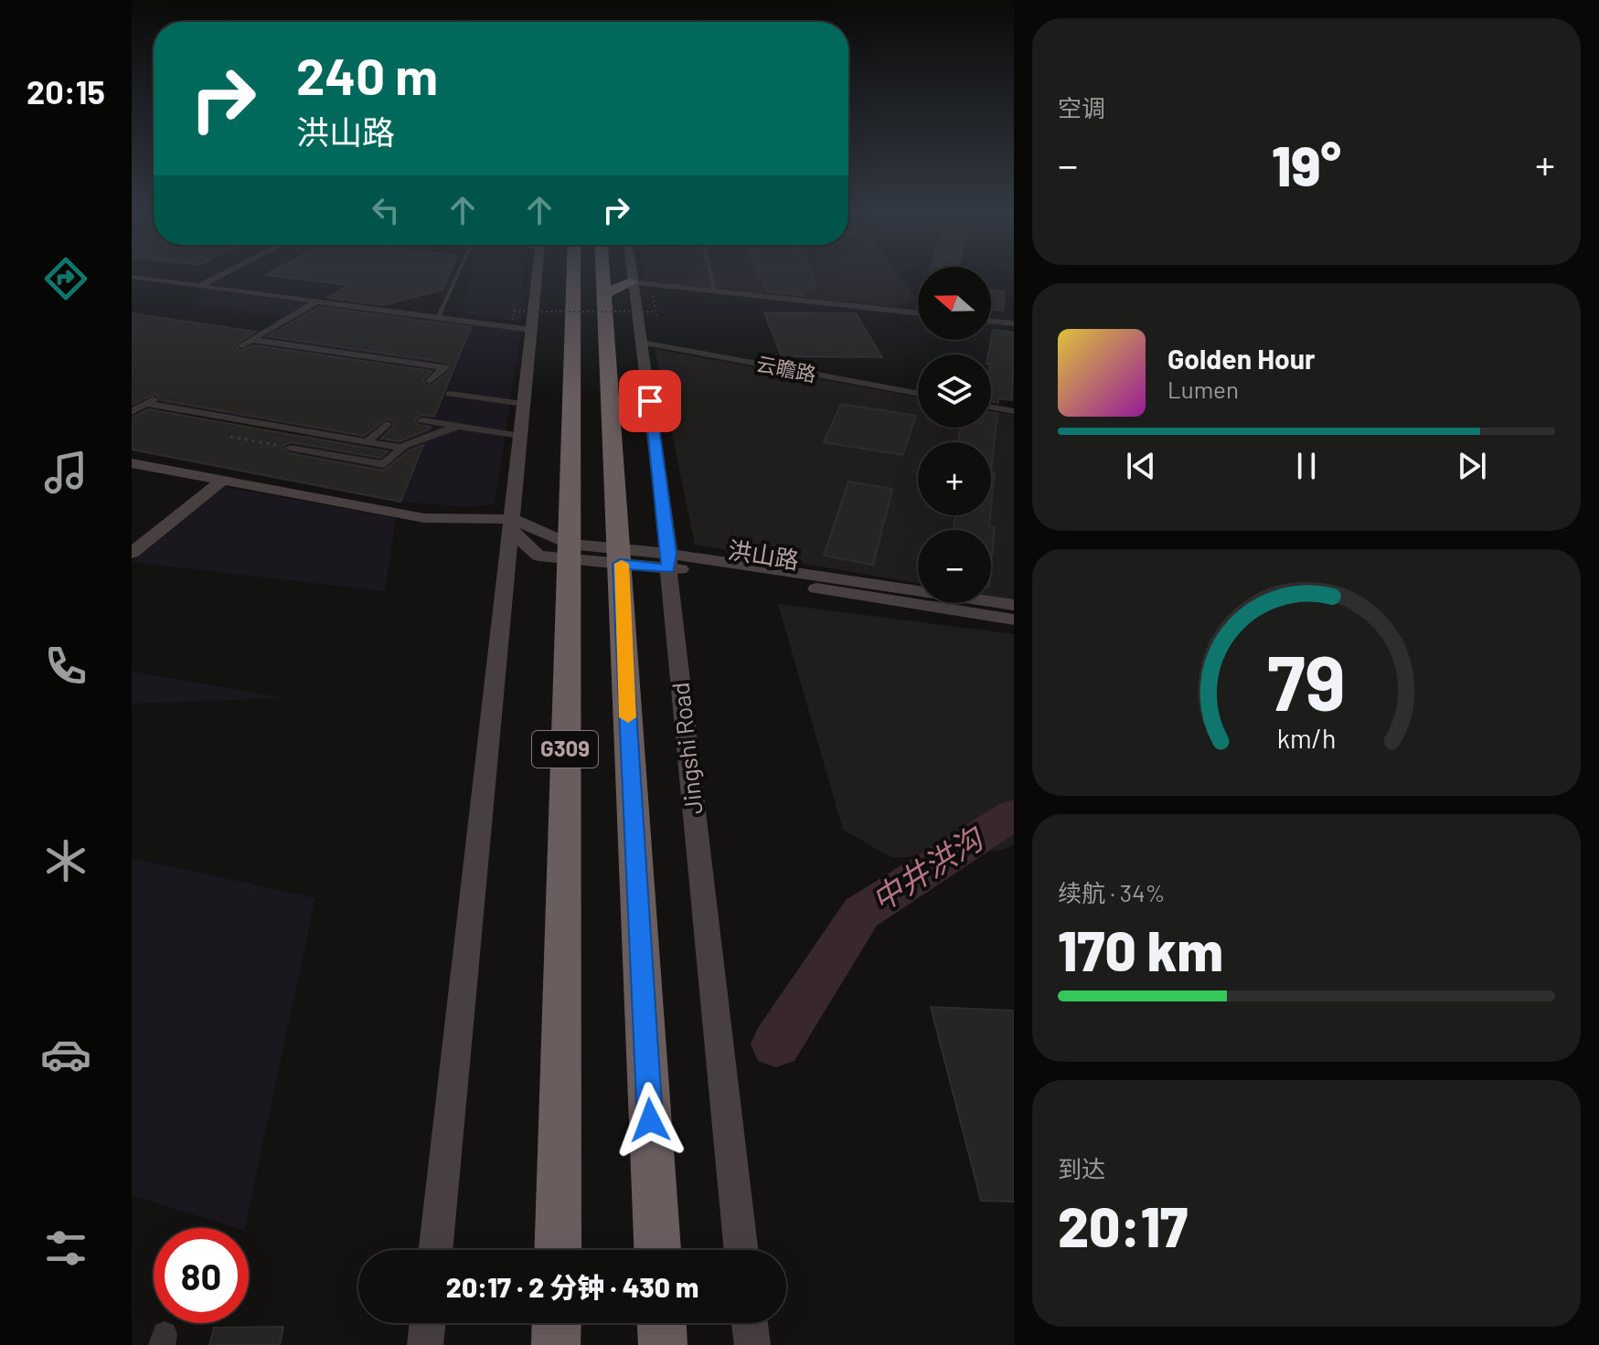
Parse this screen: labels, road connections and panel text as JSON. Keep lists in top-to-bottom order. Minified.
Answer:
{"streets":{"highway":["Jingshi Road","G309"],"main road":["洪山路"],"street":["云瞻路"]},"crossings":[["云瞻路","Jingshi Road"],["洪山路","Jingshi Road"],["洪山路","G309"]],"water":["中井洪沟"],"north":"left","page":{"tabs":"20:15","tile":["空调",["续航 · 34%","170 km"],["到达","20:17"]],"turn":["240 m","洪山路"],"heat":["−","19°","+"],"map_buttons":["+","−"],"song":["Golden Hour","Lumen"],"limit":"80","trip":"20:17 · 2 分钟 · 430 m","gauge":["79","km/h"]}}
